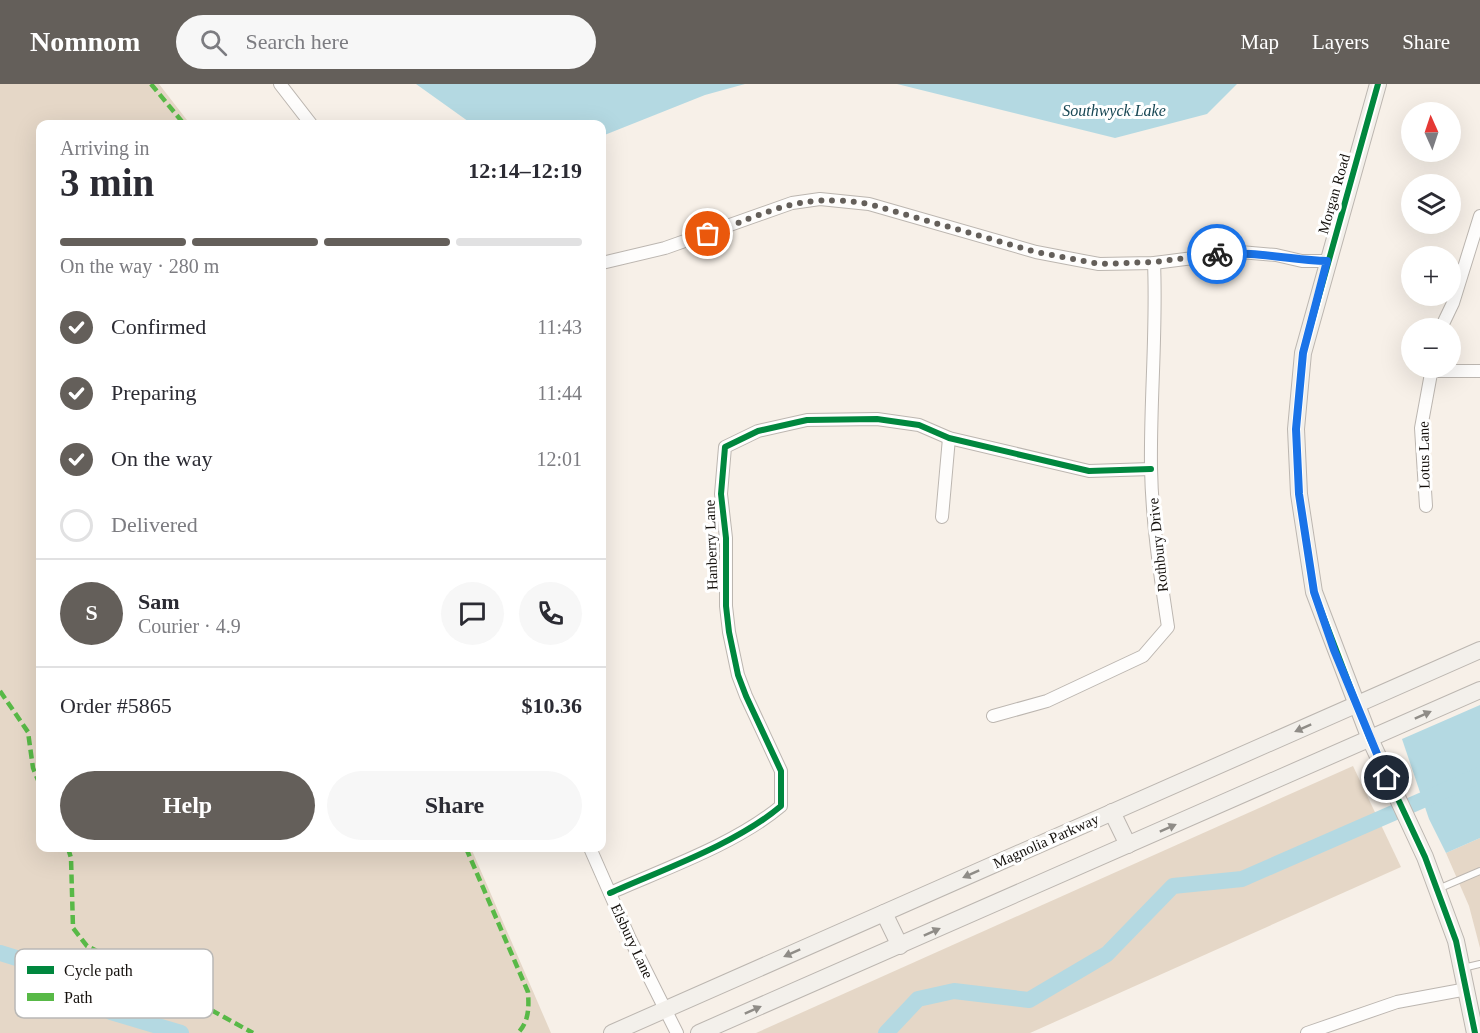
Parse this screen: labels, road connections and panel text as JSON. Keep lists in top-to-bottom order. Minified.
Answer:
{"streets":{"main road":["Morgan Road","Magnolia Parkway"],"street":["Lotus Lane","Hanberry Lane","Rothbury Drive","Elsbury Lane"]},"crossings":[["Morgan Road","Magnolia Parkway"],["Hanberry Lane","Rothbury Drive"],["Hanberry Lane","Elsbury Lane"],["Magnolia Parkway","Elsbury Lane"]],"water":["Southwyck Lake"],"legend":["Cycle path","Path"],"north":"top","page":{"header":"Nomnom","search":"Search here","nav":["Map","Layers","Share"],"map_buttons":["+","−"],"heading":["3 min","Arriving in","12:14–12:19"],"panel":["Sam","Courier · 4.9","Order #5865","$10.36"],"bar":"On the way · 280 m","list":[["Confirmed","11:43"],["Preparing","11:44"],["On the way","12:01"],"Delivered"],"round":"S","buttons":["Help","Share"]}}
